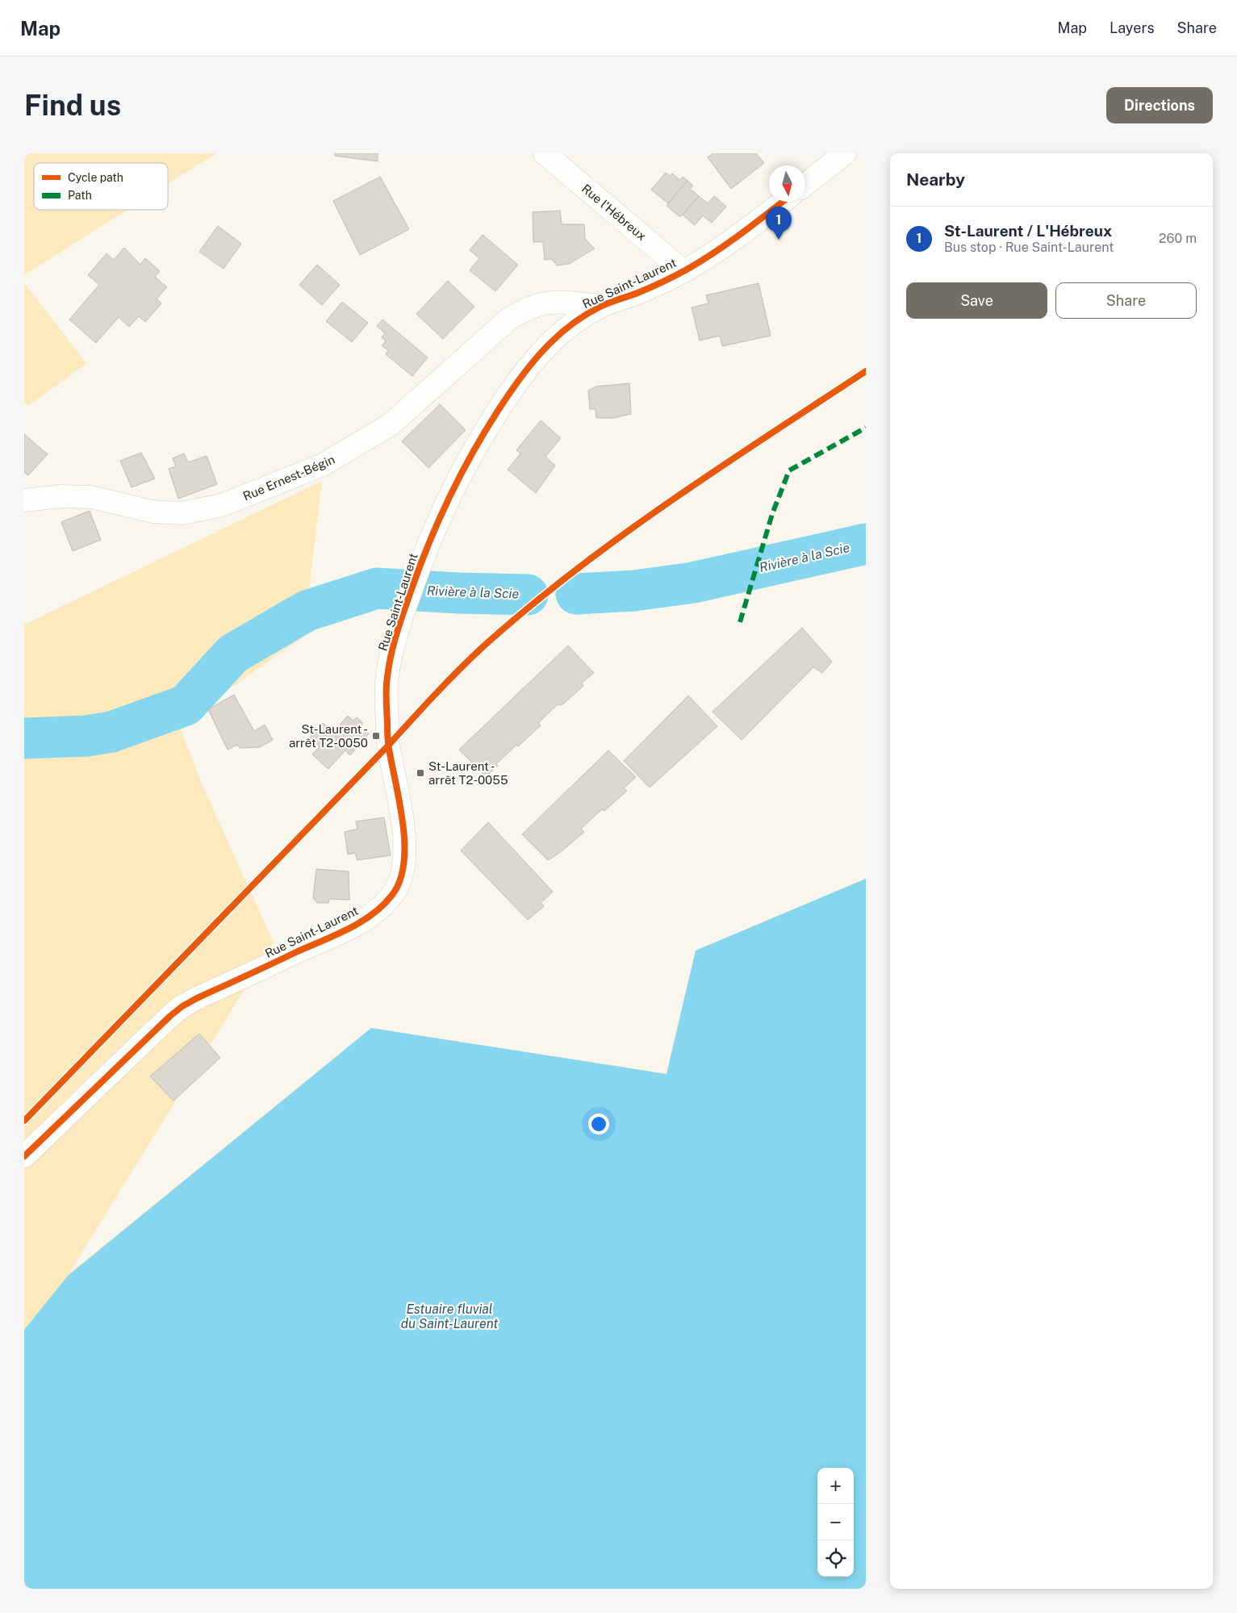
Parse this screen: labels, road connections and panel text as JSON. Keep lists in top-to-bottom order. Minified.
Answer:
{"streets":{"street":["Rue l'Hébreux","Rue Saint-Laurent","Rue Ernest-Bégin"]},"crossings":[["Rue l'Hébreux","Rue Saint-Laurent"],["Rue Saint-Laurent","Rue Ernest-Bégin"]],"water":["Rivière à la Scie","Estuaire fluvial du Saint-Laurent"],"places":{"transit":["St-Laurent - arrêt T2-0050","St-Laurent - arrêt T2-0055"]},"legend":["Cycle path","Path"],"north":"bottom","page":{"header":"Map","nav":["Map","Layers","Share"],"buttons":["Directions",["Save","Share"]],"title":"Find us","heading":"Nearby","list":[{"mark":"1","name":"St-Laurent / L'Hébreux","note":"Bus stop · Rue Saint-Laurent","value":"260 m"}],"pins":"1","map_buttons":["+","−"]}}
